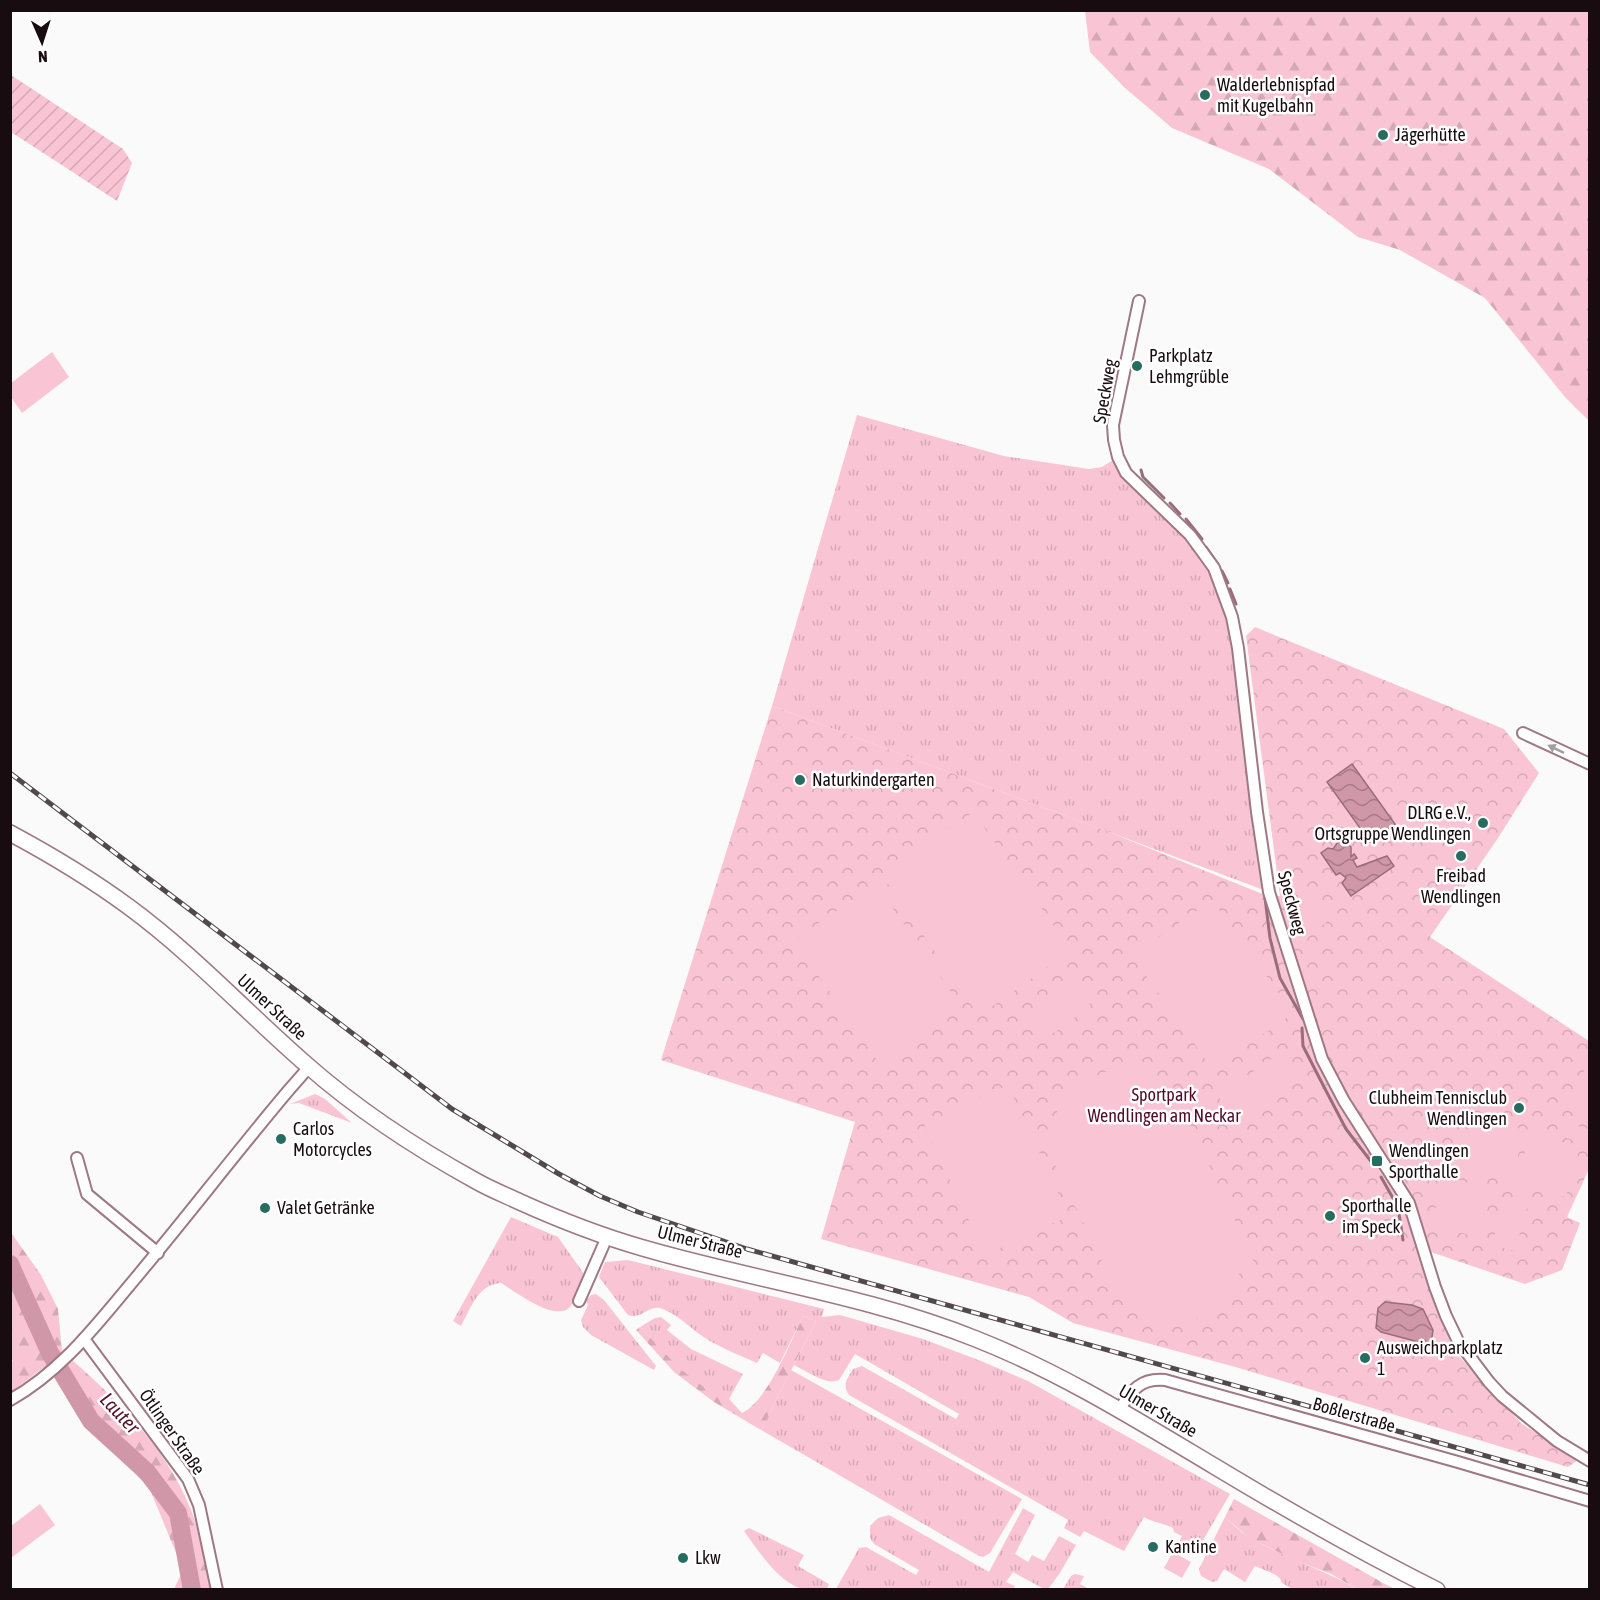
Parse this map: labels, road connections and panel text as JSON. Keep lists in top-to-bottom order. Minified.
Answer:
{"streets":{"main road":["Ulmer Straße"],"street":["Speckweg","Boßlerstraße","Ötlinger Straße"]},"crossings":[["Ulmer Straße","Boßlerstraße"]],"water":["Lauter"],"parks":["Sportpark Wendlingen am Neckar"],"places":{"other":["Walderlebnispfad mit Kugelbahn","Jägerhütte","Parkplatz Lehmgrüble","Naturkindergarten","DLRG e.V., Ortsgruppe Wendlingen","Freibad Wendlingen","Clubheim Tennisclub Wendlingen","Carlos Motorcycles","Valet Getränke","Sporthalle im Speck","Ausweichparkplatz 1","Kantine","Lkw"],"transit":["Wendlingen Sporthalle"]},"north":"bottom"}
